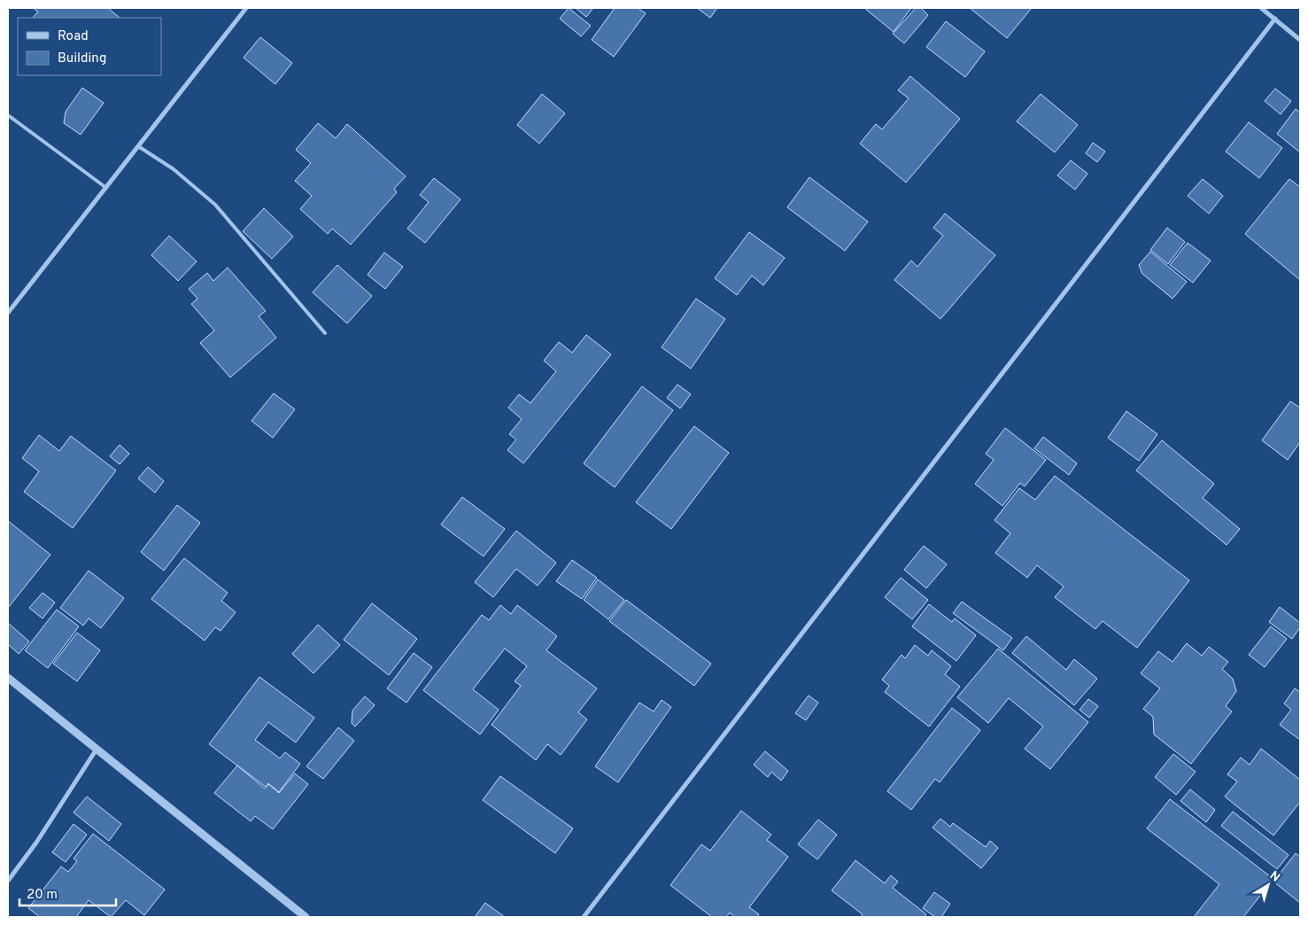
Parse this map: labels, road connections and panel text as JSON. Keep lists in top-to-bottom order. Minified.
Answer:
{"legend":["Road","Building"],"scale_bar":"20 m","north":"top right"}
